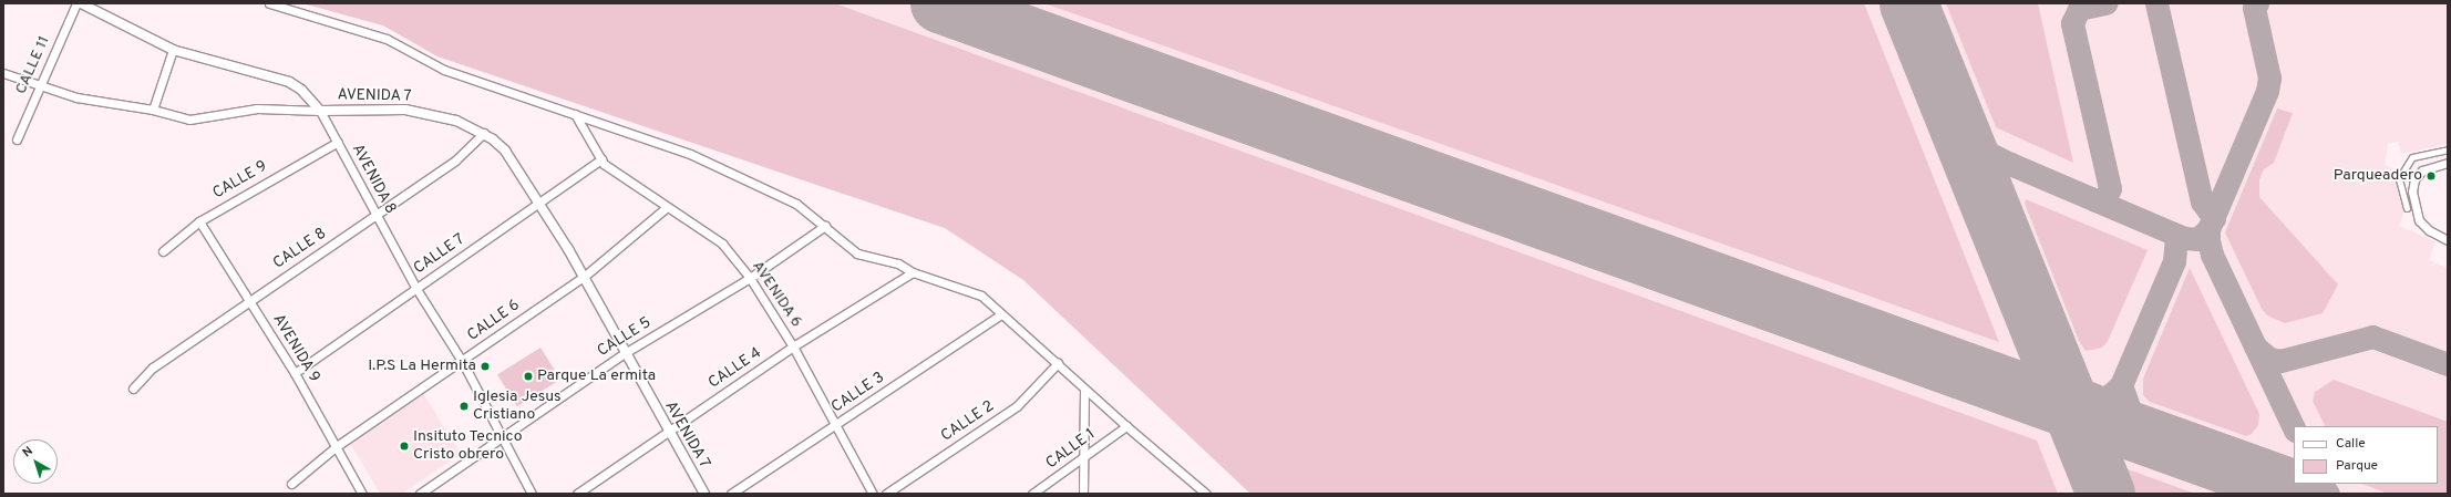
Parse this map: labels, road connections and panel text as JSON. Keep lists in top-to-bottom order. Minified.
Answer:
{"streets":{"street":["CALLE 11","AVENIDA 7","AVENIDA 8","CALLE 9","CALLE 8","CALLE 7","AVENIDA 6","CALLE 6","CALLE 5","AVENIDA 9","CALLE 4","CALLE 3","CALLE 2","CALLE 1"]},"crossings":[["CALLE 11","AVENIDA 7"],["AVENIDA 7","AVENIDA 8"],["AVENIDA 7","CALLE 8"],["AVENIDA 7","CALLE 7"],["AVENIDA 7","CALLE 6"],["AVENIDA 7","CALLE 5"],["AVENIDA 7","CALLE 4"],["AVENIDA 8","CALLE 9"],["AVENIDA 8","CALLE 8"],["AVENIDA 8","CALLE 7"],["AVENIDA 8","CALLE 6"],["AVENIDA 8","CALLE 5"],["CALLE 9","AVENIDA 9"],["CALLE 8","AVENIDA 9"],["CALLE 7","AVENIDA 6"],["CALLE 7","AVENIDA 9"],["AVENIDA 6","CALLE 6"],["AVENIDA 6","CALLE 5"],["AVENIDA 6","CALLE 4"],["AVENIDA 6","CALLE 3"],["CALLE 6","AVENIDA 9"]],"places":["Parqueadero","I.P.S La Hermita","Parque La ermita","Iglesia Jesus Cristiano","Insituto Tecnico Cristo obrero"],"legend":["Calle","Parque"],"north":"top left"}
